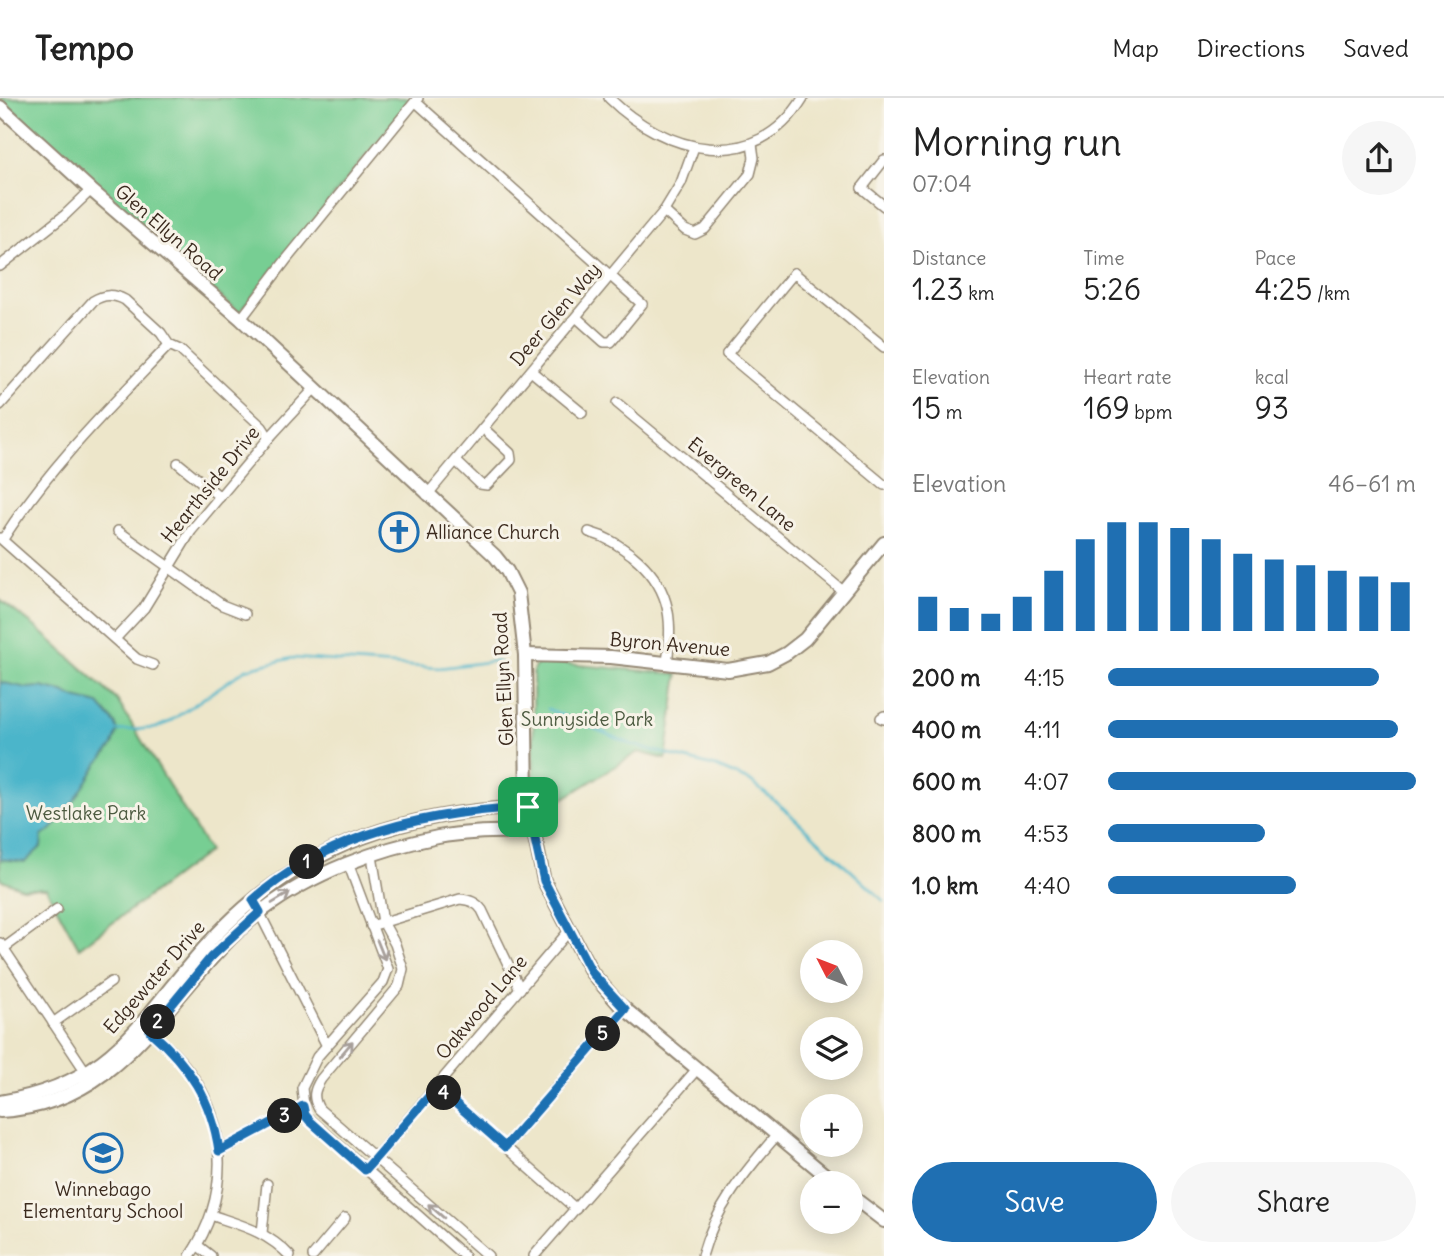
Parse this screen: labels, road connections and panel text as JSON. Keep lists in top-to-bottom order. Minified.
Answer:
{"streets":{"street":["Glen Ellyn Road","Deer Glen Way","Hearthside Drive","Evergreen Lane","Byron Avenue","Edgewater Drive","Oakwood Lane"]},"crossings":[["Glen Ellyn Road","Deer Glen Way"],["Glen Ellyn Road","Hearthside Drive"],["Glen Ellyn Road","Byron Avenue"],["Glen Ellyn Road","Edgewater Drive"],["Glen Ellyn Road","Oakwood Lane"],["Evergreen Lane","Byron Avenue"]],"parks":["Sunnyside Park","Westlake Park"],"places":{"church":["Alliance Church"],"school or university":["Winnebago Elementary School"]},"north":"top left","page":{"header":"Tempo","nav":["Map","Directions","Saved"],"heading":["Morning run","07:04"],"stats":[["Distance","1.23 km"],["Time","5:26"],["Pace","4:25 /km"],["Elevation","15 m"],["Heart rate","169 bpm"],["kcal","93"]],"chart":["Elevation","46–61 m"],"list":[{"name":"200 m","note":"4:15"},{"name":"400 m","note":"4:11"},{"name":"600 m","note":"4:07"},{"name":"800 m","note":"4:53"},{"name":"1.0 km","note":"4:40"}],"pins":["1","2","5","4","3"],"map_buttons":["+","−"],"buttons":["Save","Share"]}}
